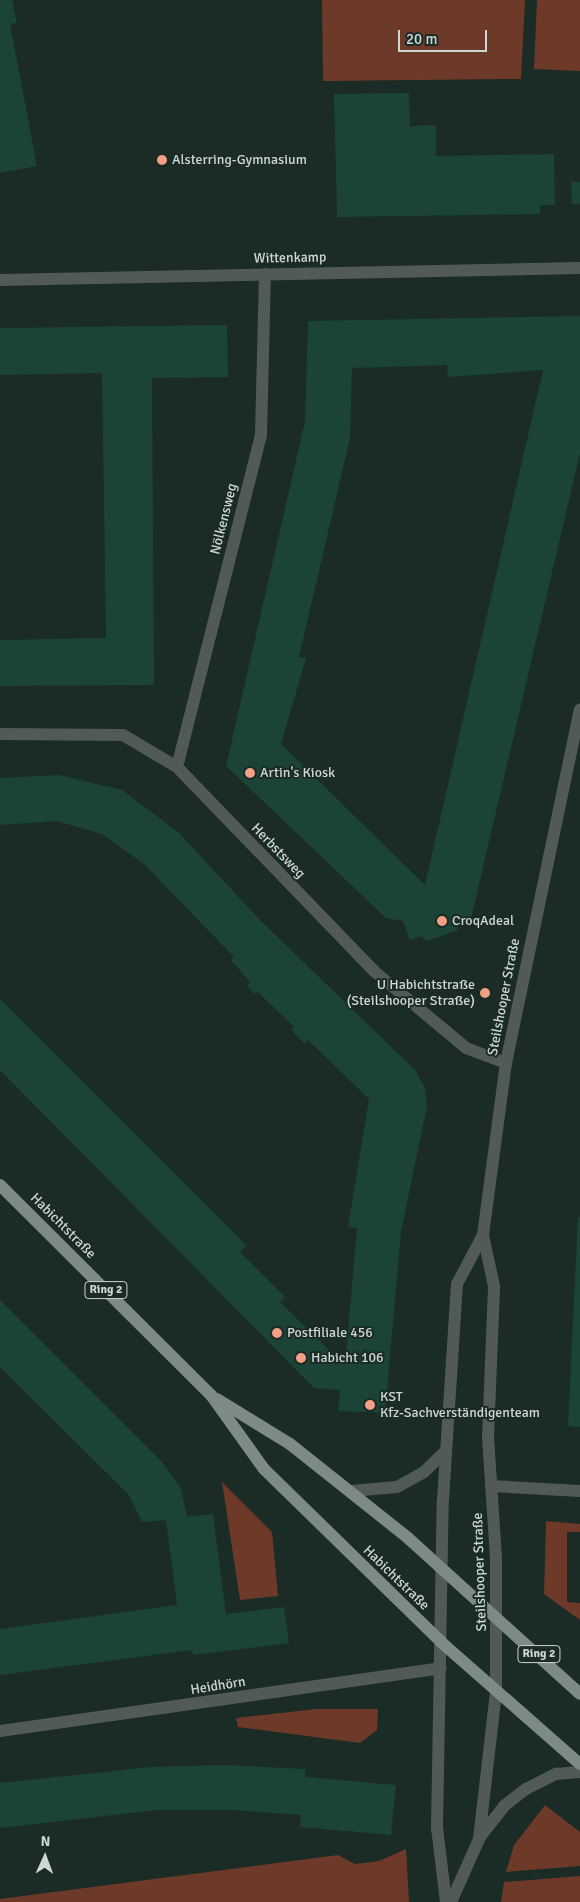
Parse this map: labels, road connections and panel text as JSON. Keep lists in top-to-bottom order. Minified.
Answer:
{"streets":{"main road":["Habichtstraße","Ring 2"],"street":["Wittenkamp","Nölkensweg","Herbstsweg","Steilshooper Straße","Heidhörn"]},"crossings":[["Wittenkamp","Nölkensweg"],["Nölkensweg","Herbstsweg"],["Herbstsweg","Steilshooper Straße"],["Steilshooper Straße","Habichtstraße"],["Steilshooper Straße","Heidhörn"]],"places":["Alsterring-Gymnasium","Artin's Kiosk","CroqAdeal","U Habichtstraße (Steilshooper Straße)","Postfiliale 456","Habicht 106","KST Kfz-Sachverständigenteam"],"scale_bar":"20 m","north":"top"}
